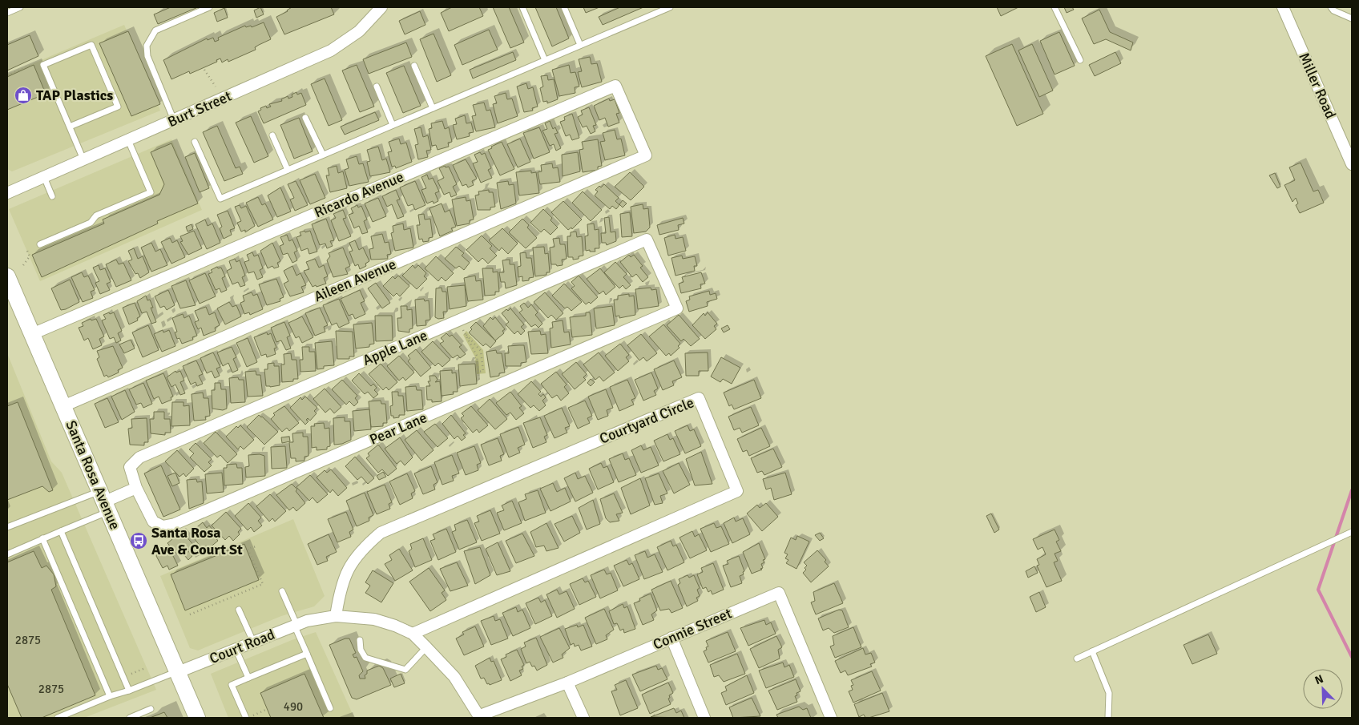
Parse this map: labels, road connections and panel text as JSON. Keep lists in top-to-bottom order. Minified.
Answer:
{"streets":{"main road":["Santa Rosa Avenue"],"street":["Miller Road","Burt Street","Ricardo Avenue","Aileen Avenue","Apple Lane","Courtyard Circle","Pear Lane","Connie Street","Court Road"]},"crossings":[["Ricardo Avenue","Aileen Avenue"],["Ricardo Avenue","Santa Rosa Avenue"],["Aileen Avenue","Santa Rosa Avenue"],["Apple Lane","Pear Lane"],["Courtyard Circle","Court Road"],["Santa Rosa Avenue","Court Road"]],"places":{"shop":["TAP Plastics"],"bus stop":["Santa Rosa Ave & Court St"]},"house_numbers":["2875","2875","490"],"north":"top left"}
